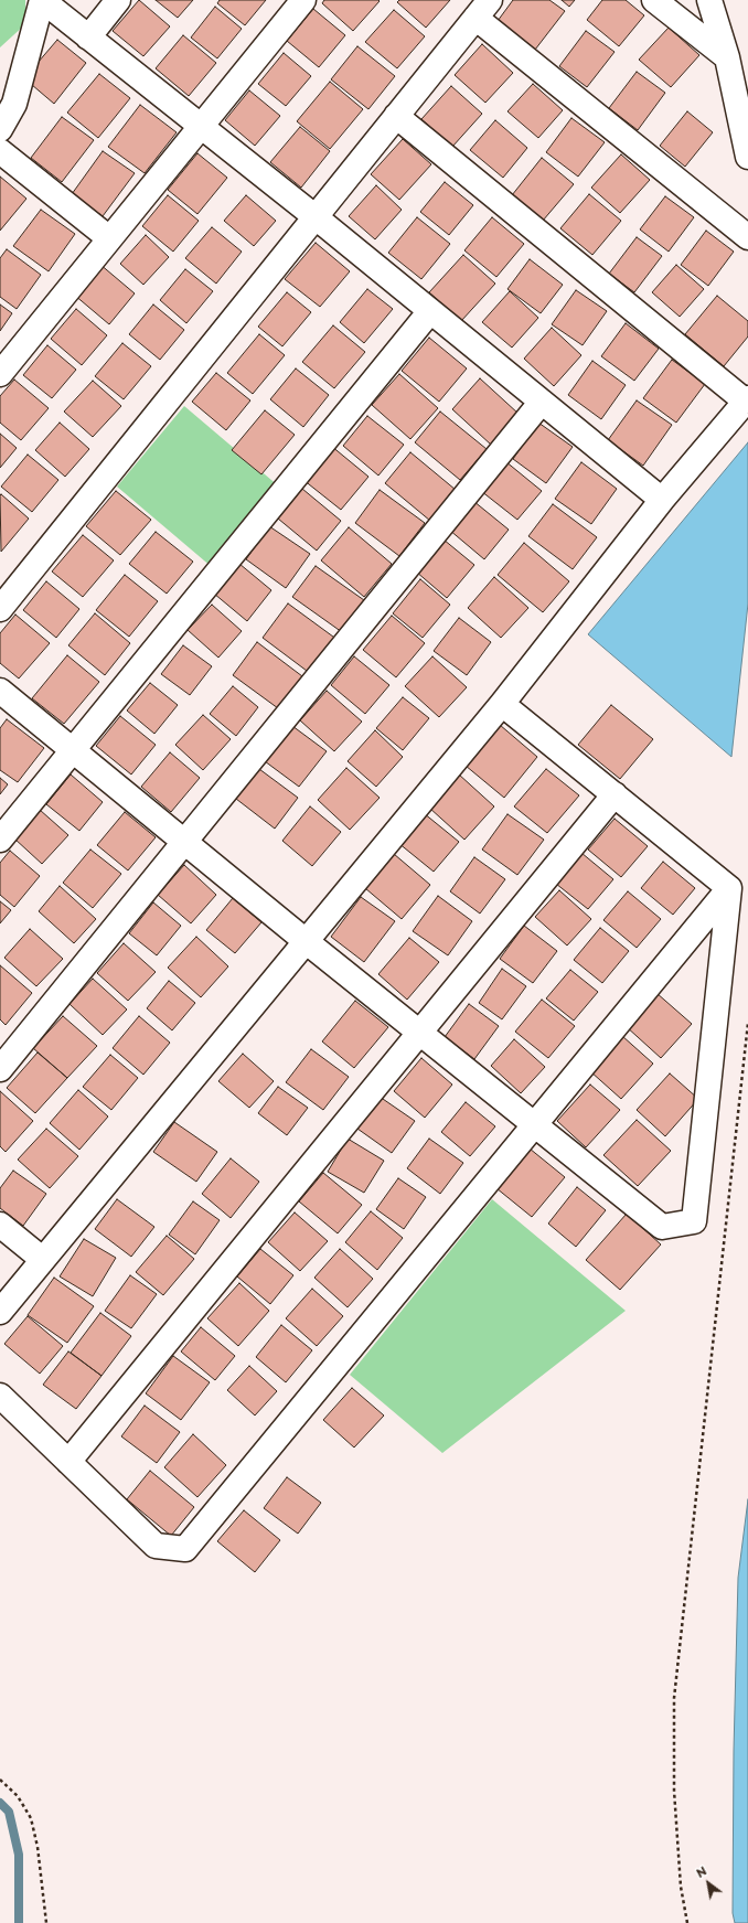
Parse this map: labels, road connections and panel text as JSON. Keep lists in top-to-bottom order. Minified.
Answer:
{"north":"top left"}
